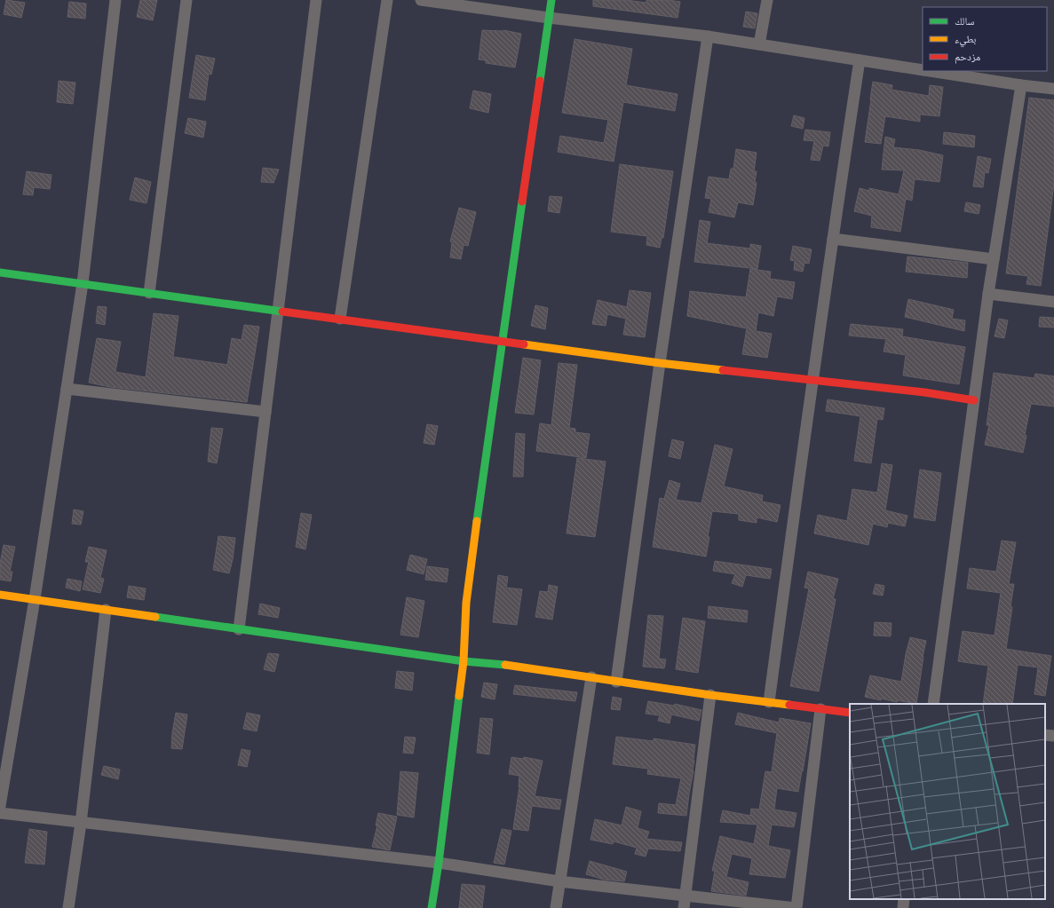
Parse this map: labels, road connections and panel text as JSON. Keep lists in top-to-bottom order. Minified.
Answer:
{"legend":["سالك","بطيء","مزدحم"]}
